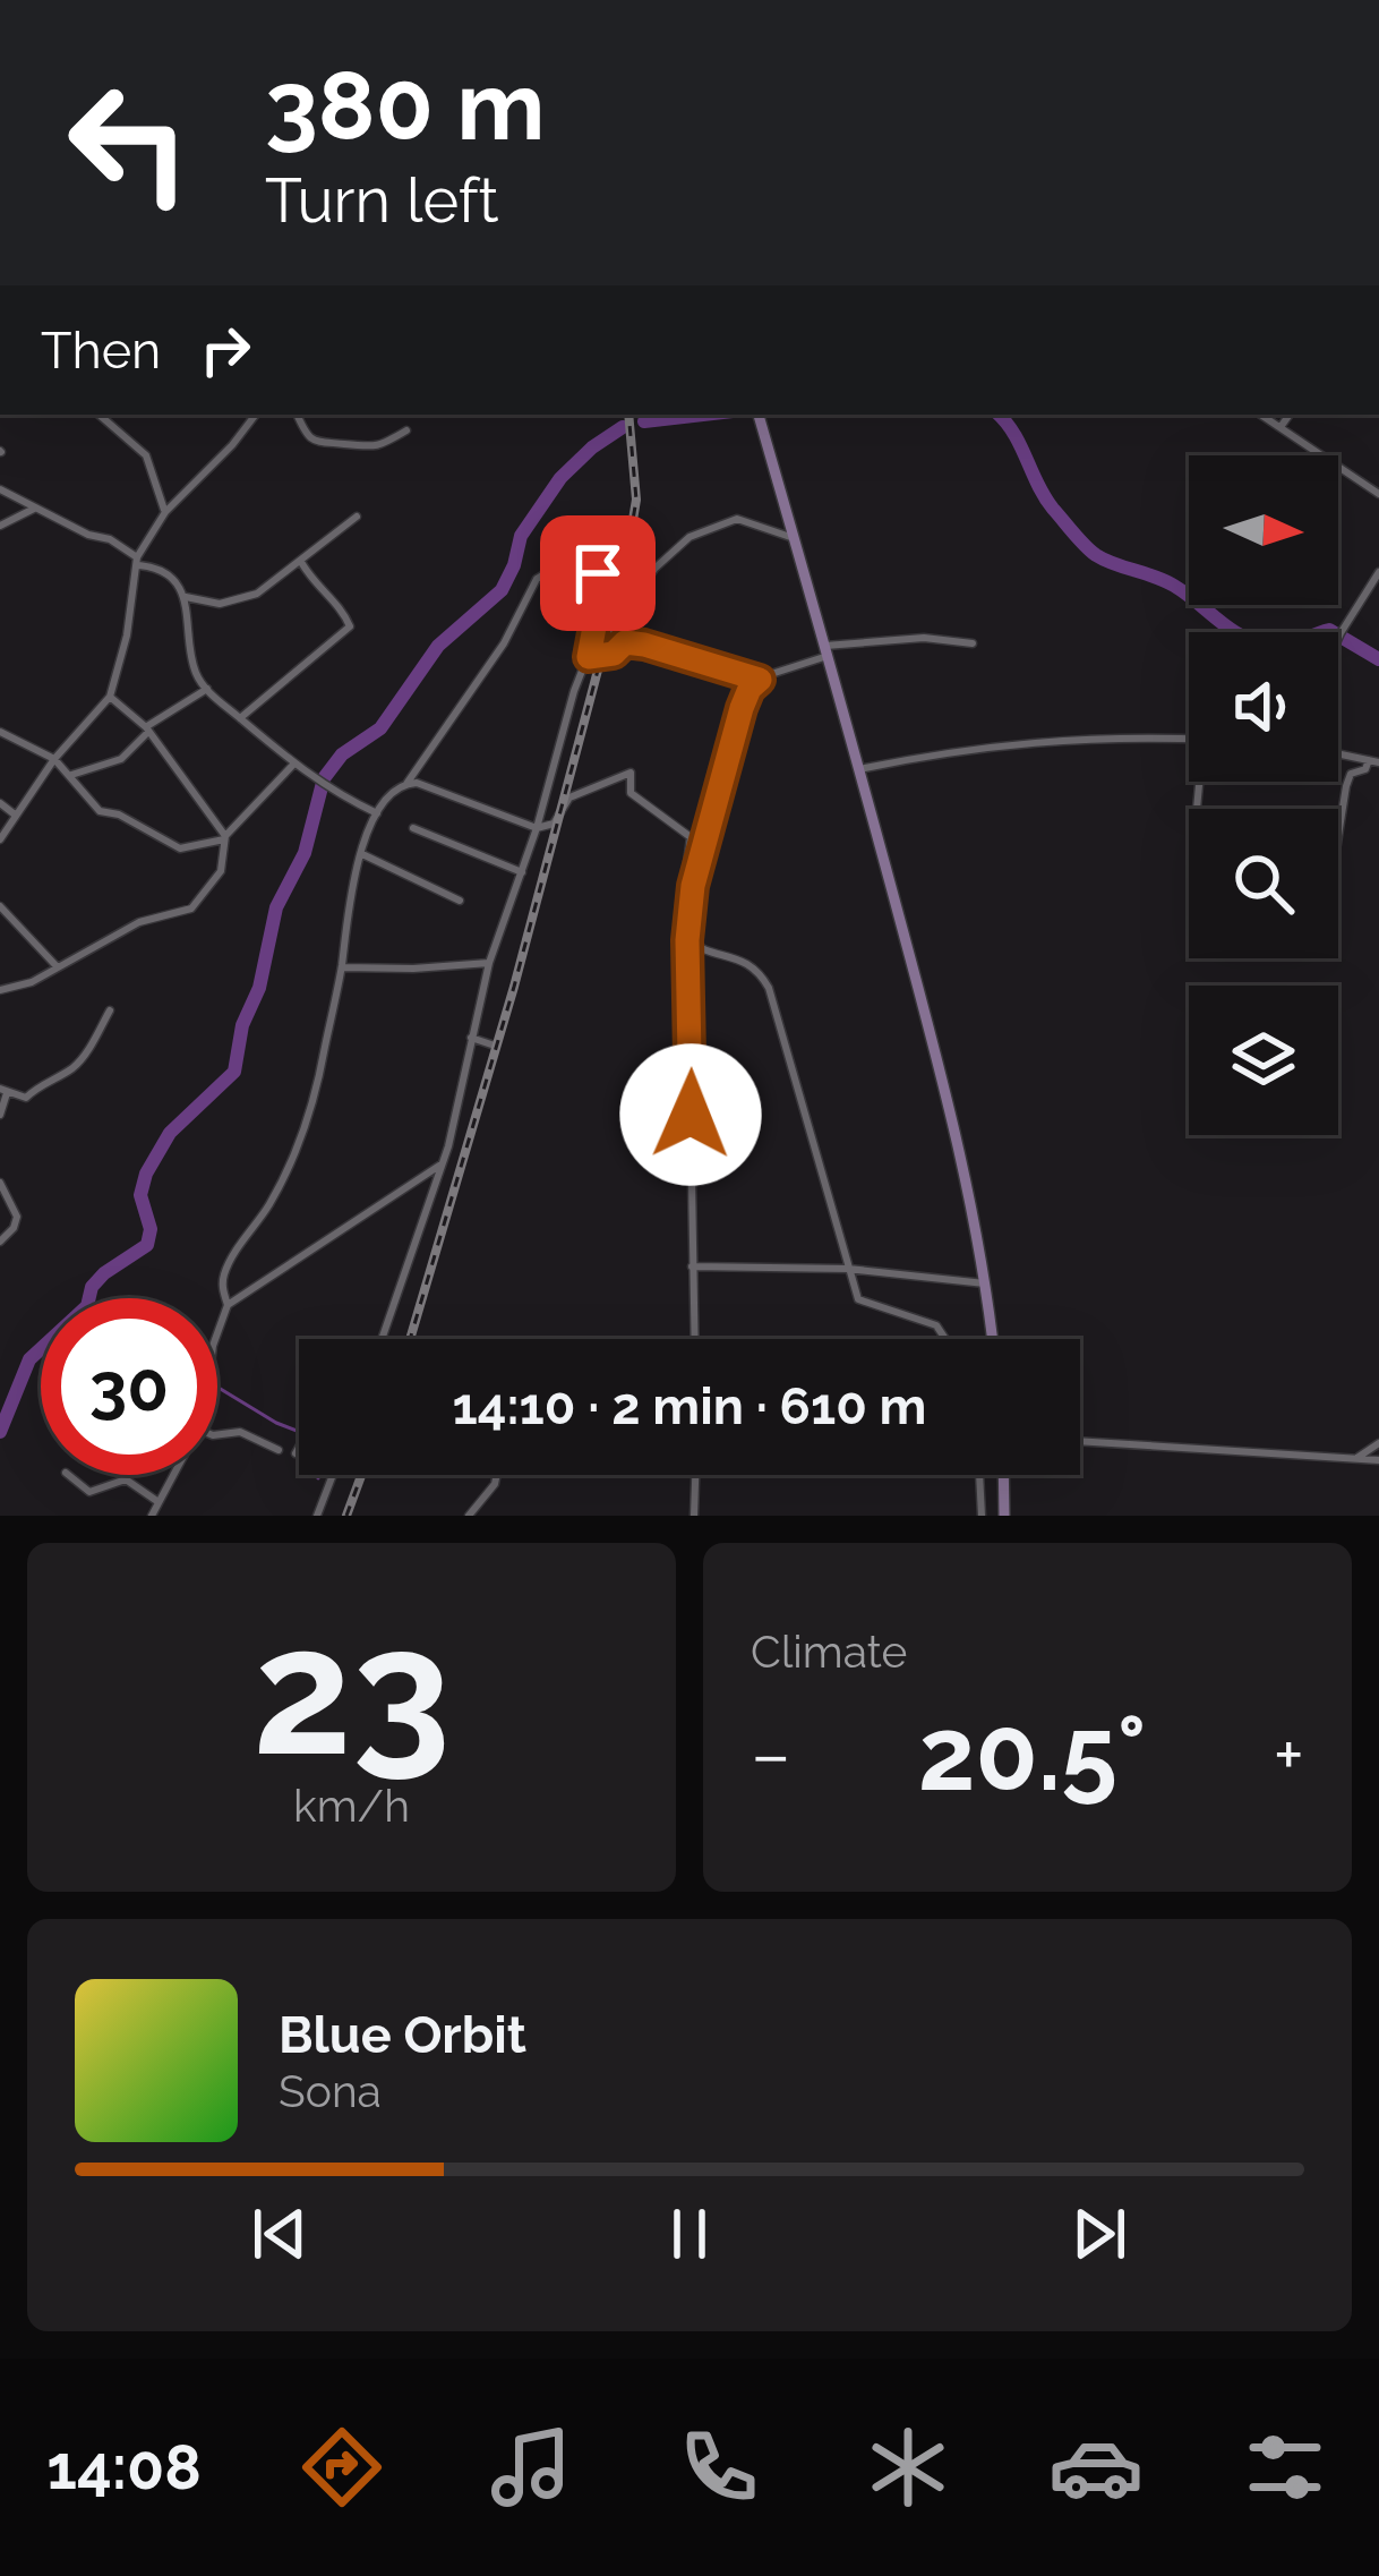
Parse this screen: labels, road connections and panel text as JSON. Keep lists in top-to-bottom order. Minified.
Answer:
{"north":"right","page":{"turn":["380 m","Turn left"],"then":"Then","limit":"30","trip":"14:10 · 2 min · 610 m","tile":[["23","km/h"],"Climate"],"heat":["−","20.5°","+"],"song":["Blue Orbit","Sona"],"tabs":"14:08"}}
